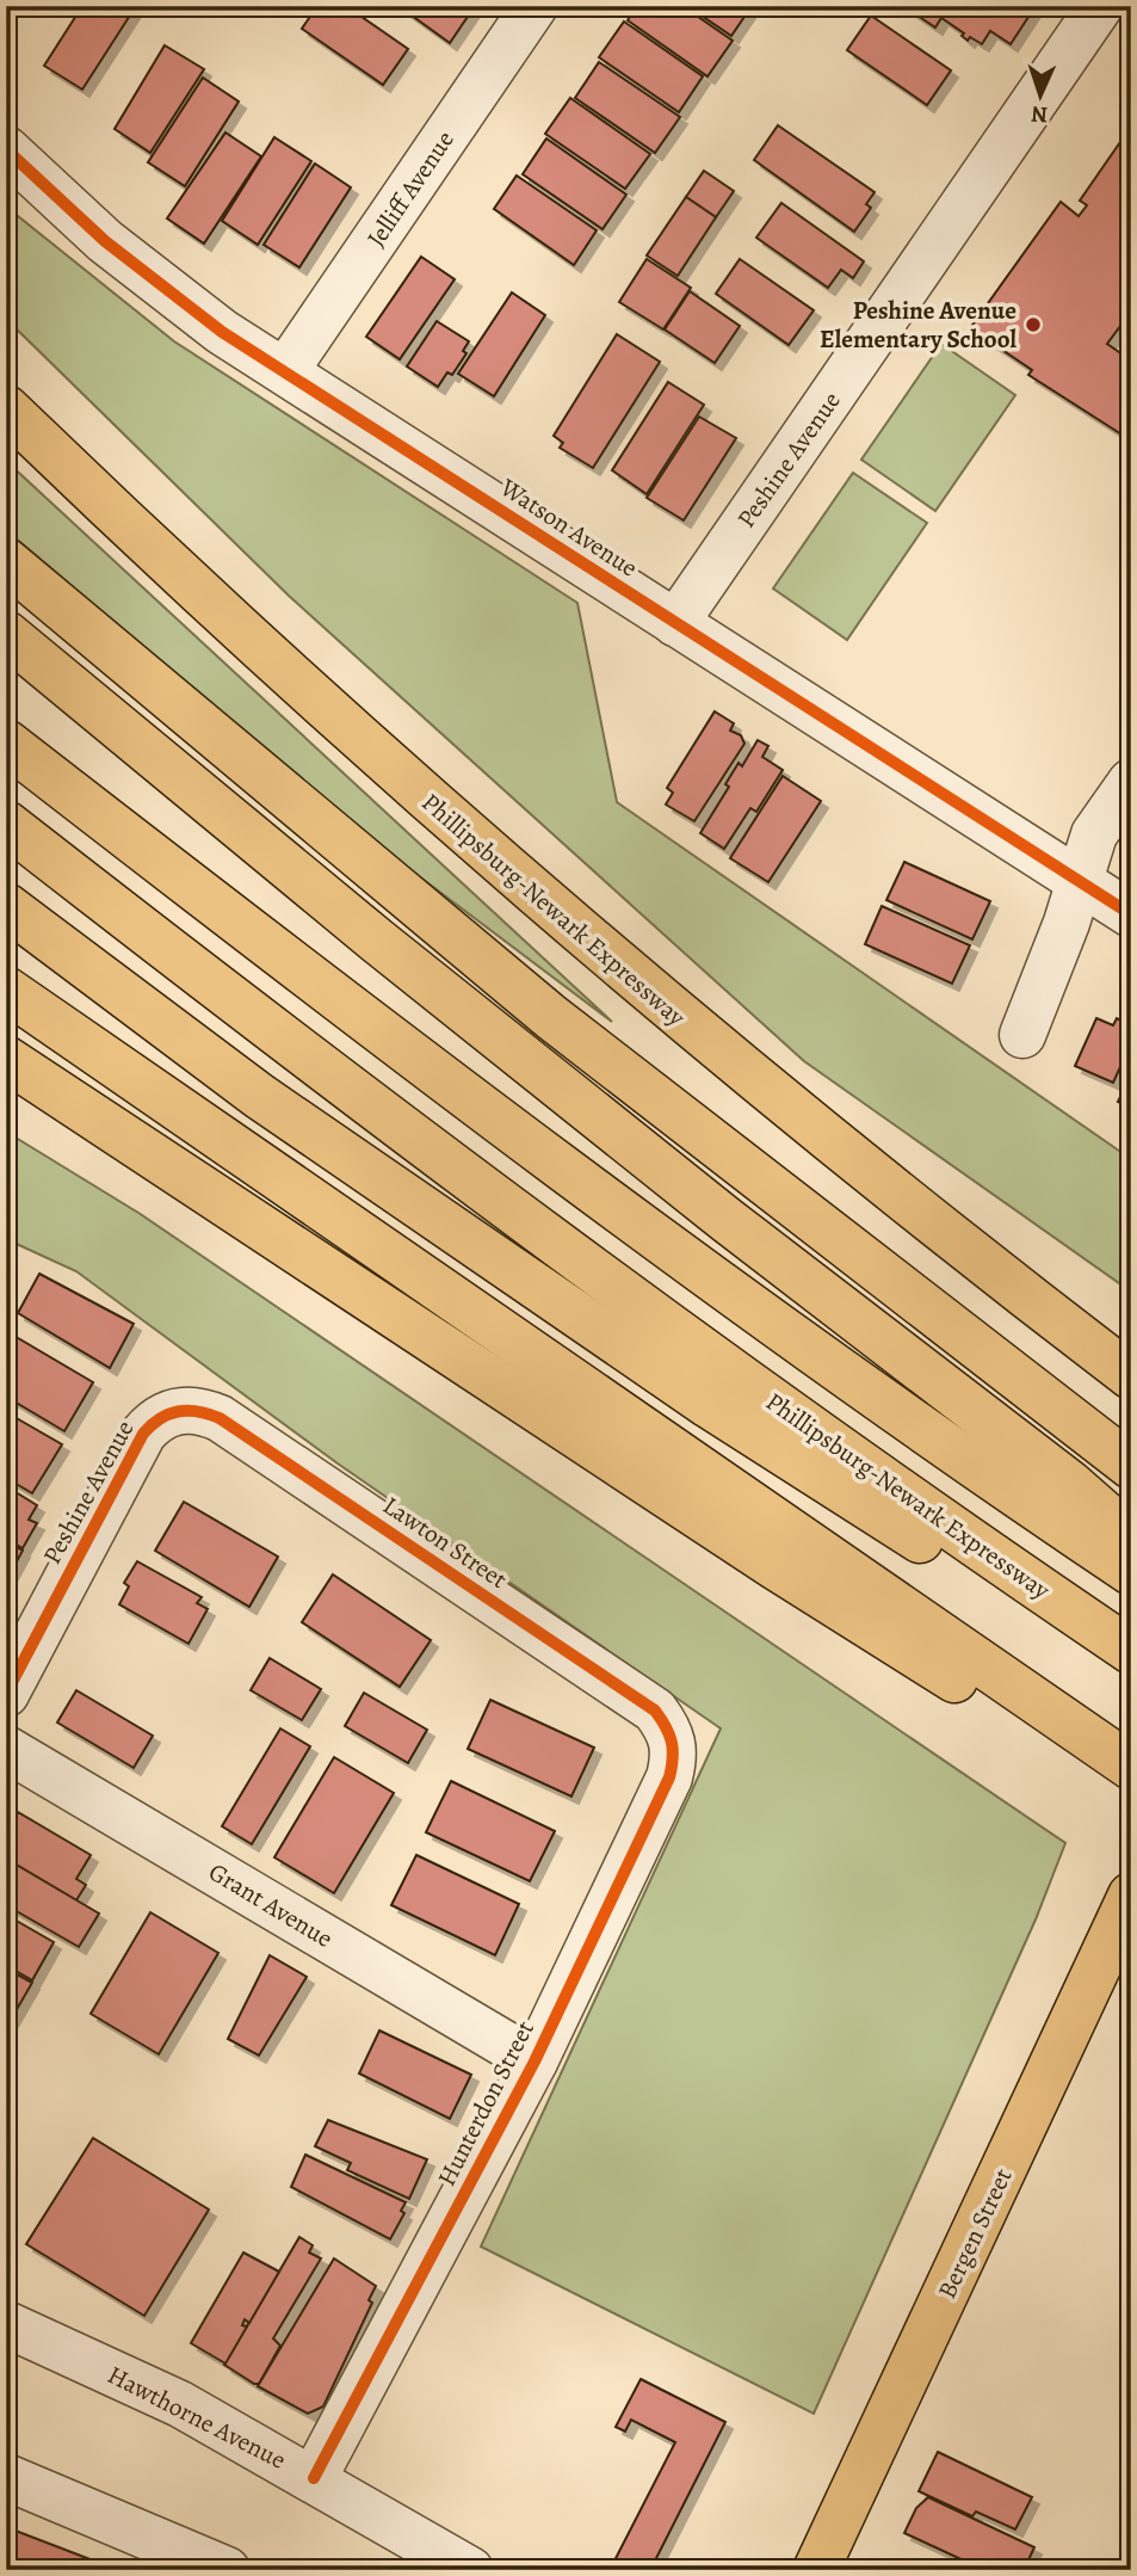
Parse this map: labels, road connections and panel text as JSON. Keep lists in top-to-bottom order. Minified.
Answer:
{"streets":{"main road":["Phillipsburg-Newark Expressway","Bergen Street"],"street":["Jelliff Avenue","Peshine Avenue","Watson Avenue","Lawton Street","Grant Avenue","Hunterdon Street","Hawthorne Avenue"]},"crossings":[["Jelliff Avenue","Watson Avenue"],["Peshine Avenue","Watson Avenue"],["Peshine Avenue","Lawton Street"],["Lawton Street","Hunterdon Street"],["Grant Avenue","Hunterdon Street"],["Hunterdon Street","Hawthorne Avenue"]],"places":["Peshine Avenue Elementary School"],"north":"bottom"}
